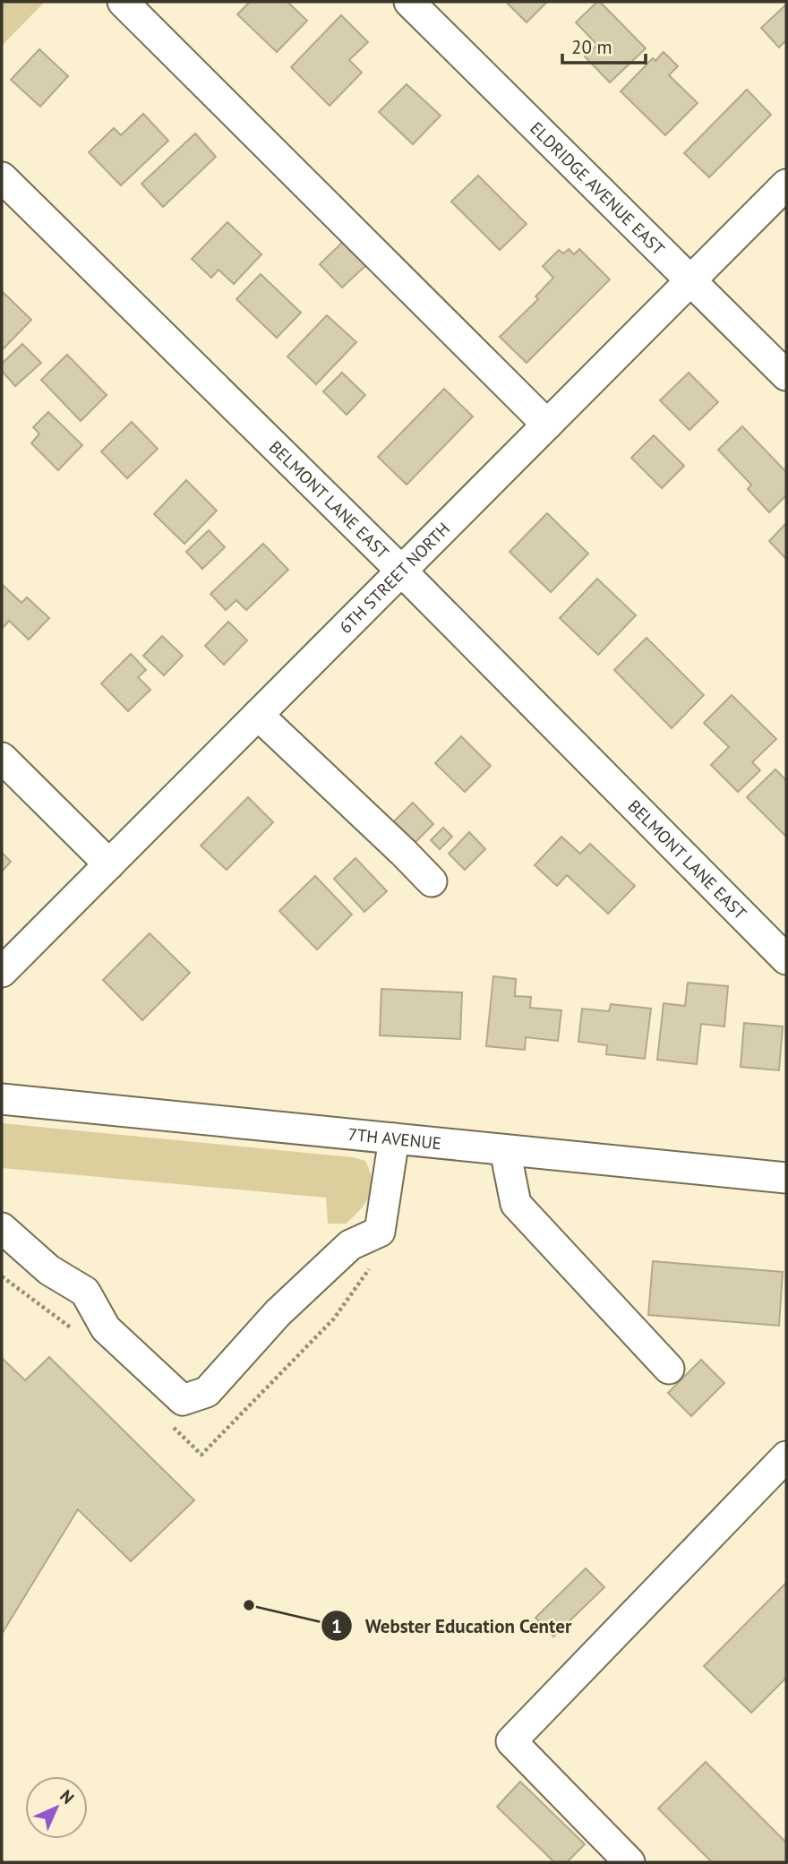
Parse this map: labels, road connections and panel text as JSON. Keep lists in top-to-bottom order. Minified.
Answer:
{"streets":{"street":["ELDRIDGE AVENUE EAST","BELMONT LANE EAST","6TH STREET NORTH","7TH AVENUE"]},"crossings":[["ELDRIDGE AVENUE EAST","6TH STREET NORTH"],["BELMONT LANE EAST","6TH STREET NORTH"]],"places":["Webster Education Center"],"scale_bar":"20 m","north":"top right"}
